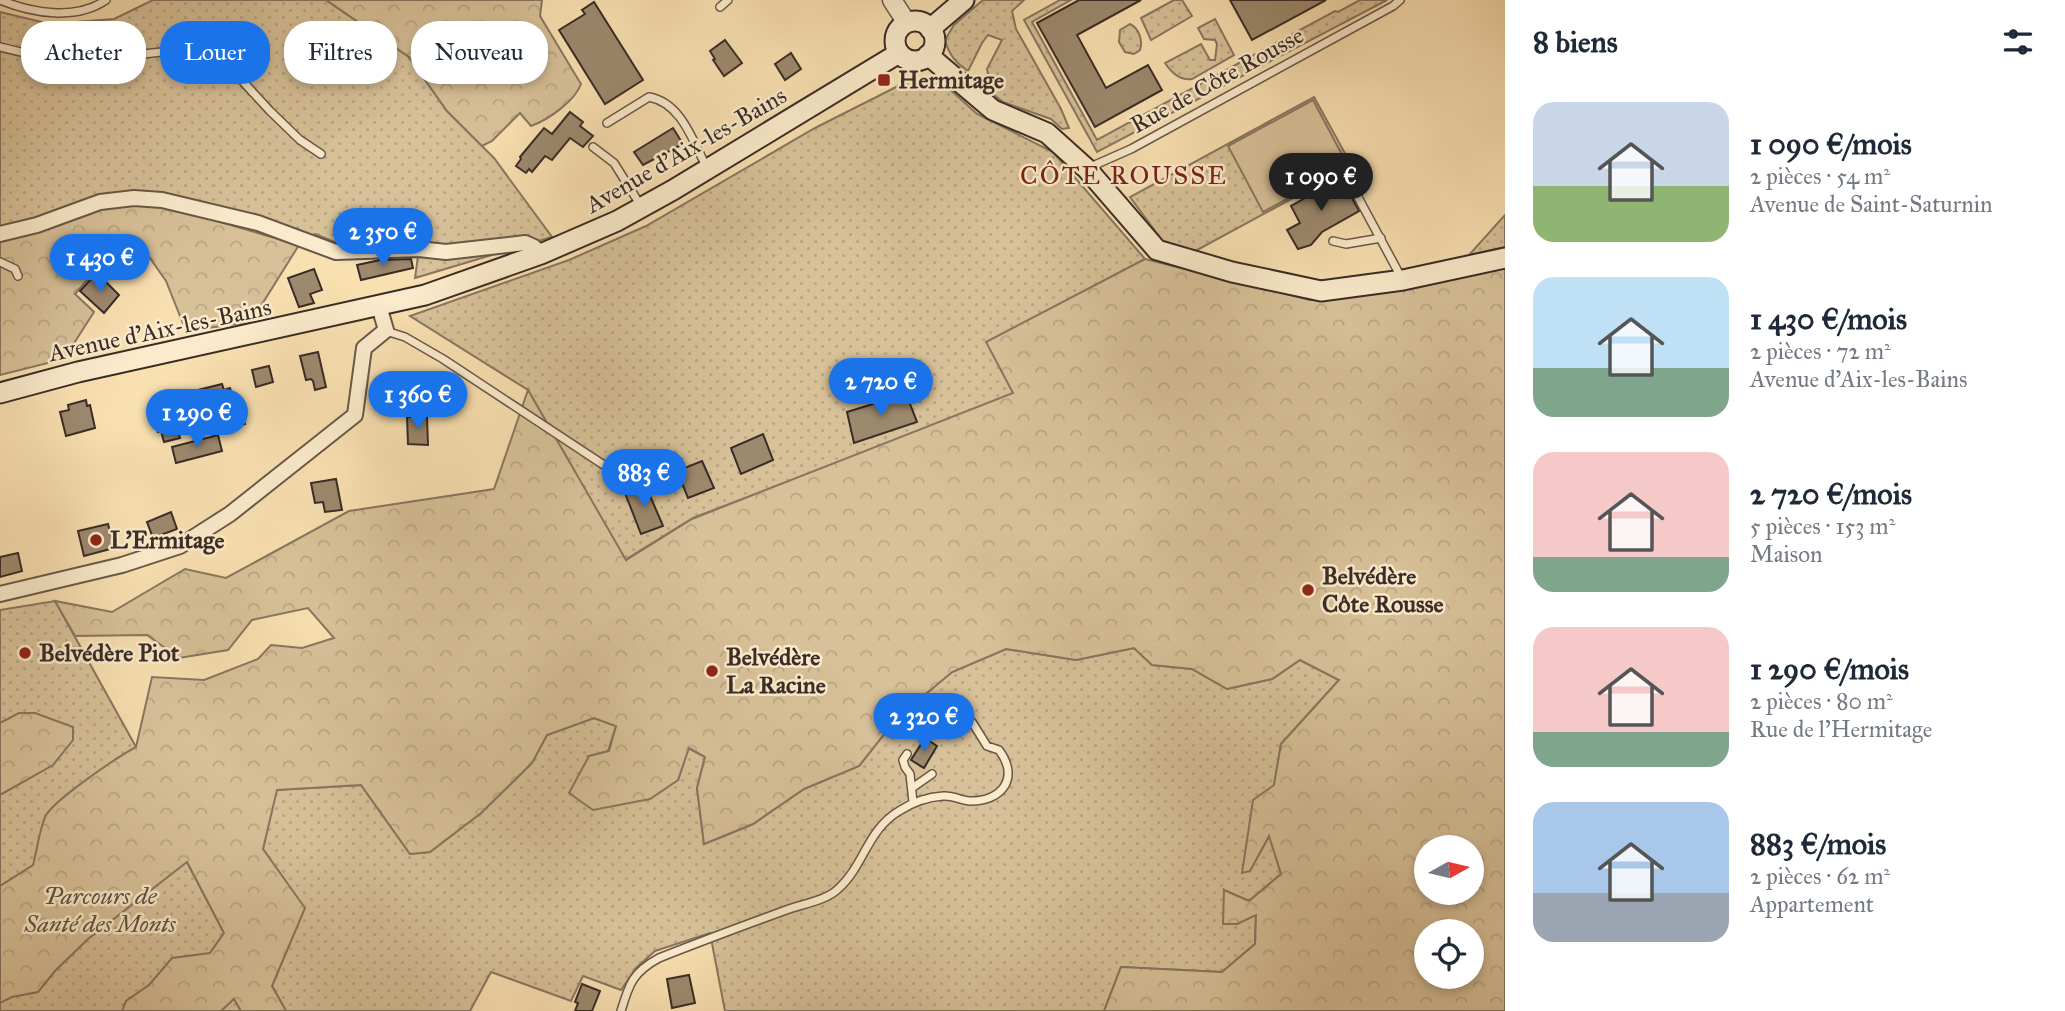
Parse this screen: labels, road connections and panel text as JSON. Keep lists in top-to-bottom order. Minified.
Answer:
{"streets":{"main road":["Avenue d'Aix-les-Bains"],"lane":["Rue de Côte Rousse"]},"districts":["CÔTE ROUSSE"],"parks":["Parcours de Santé des Monts"],"places":{"transit":["Hermitage"],"other":["L'Ermitage","Belvédère Côte Rousse","Belvédère Piot","Belvédère La Racine"]},"north":"right","page":{"heading":"8 biens","chip":["Acheter","Louer","Filtres","Nouveau"],"list":[{"name":"1 090 €/mois","note":"2 pièces · 54 m² · Avenue de Saint-Saturnin"},{"name":"1 430 €/mois","note":"2 pièces · 72 m² · Avenue d'Aix-les-Bains"},{"name":"2 720 €/mois","note":"5 pièces · 153 m² · Maison"},{"name":"1 290 €/mois","note":"2 pièces · 80 m² · Rue de l'Hermitage"},{"name":"883 €/mois","note":"2 pièces · 62 m² · Appartement"}],"price":["1 090 €","2 350 €","1 430 €","2 720 €","1 360 €","1 290 €","883 €","2 320 €"]}}
